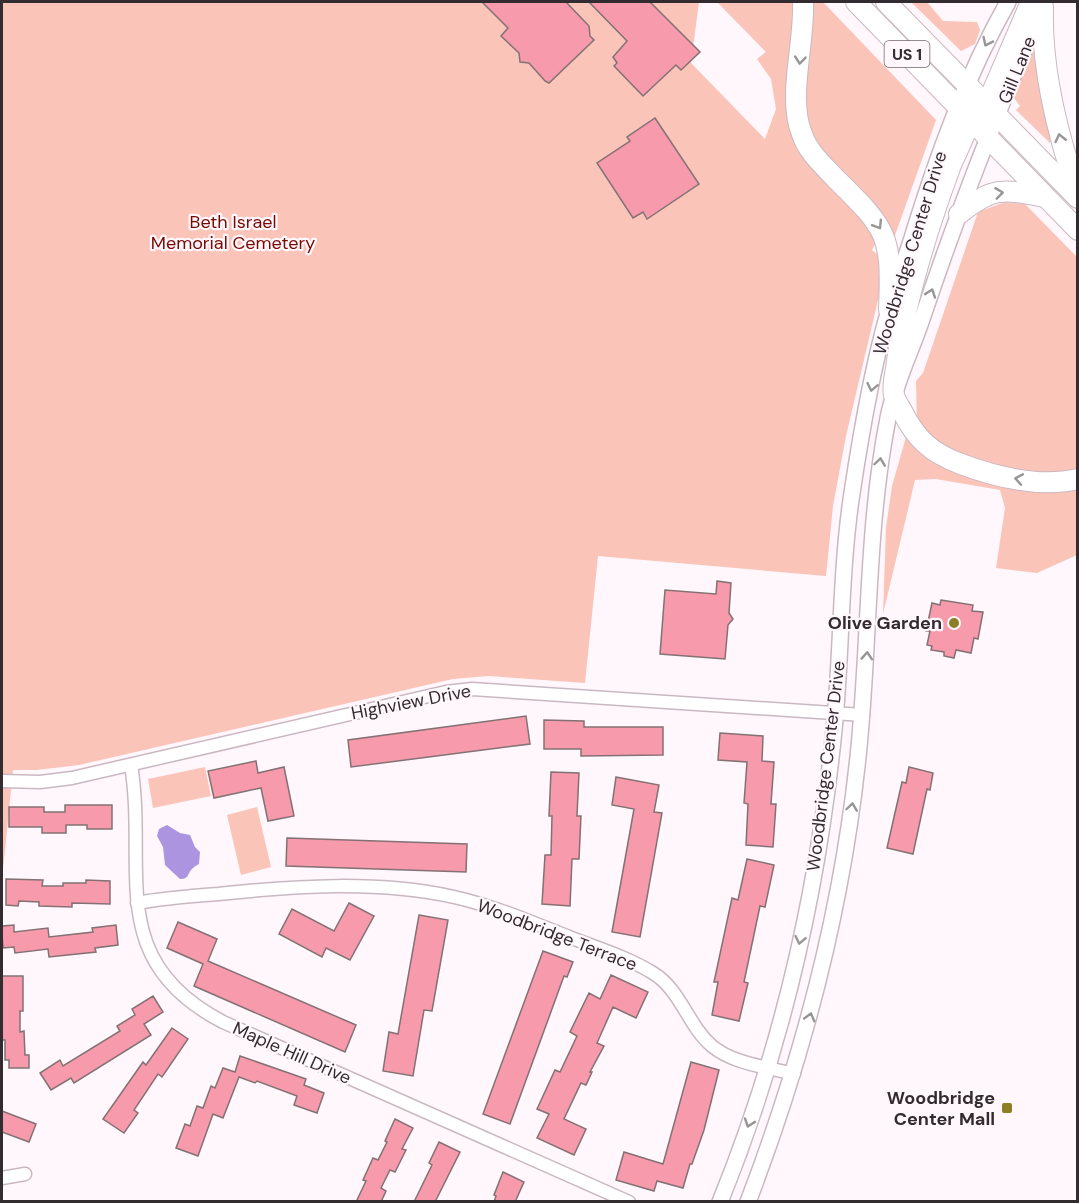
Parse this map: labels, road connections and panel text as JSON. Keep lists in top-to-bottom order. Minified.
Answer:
{"streets":{"highway":["US 1"],"street":["Gill Lane","Woodbridge Center Drive","Highview Drive","Woodbridge Terrace","Maple Hill Drive"]},"crossings":[["US 1","Gill Lane"],["US 1","Woodbridge Center Drive"],["Woodbridge Center Drive","Highview Drive"],["Woodbridge Center Drive","Woodbridge Terrace"],["Highview Drive","Maple Hill Drive"],["Woodbridge Terrace","Maple Hill Drive"]],"one_way":["Gill Lane"],"parks":["Beth Israel Memorial Cemetery"],"places":{"other":["Olive Garden"],"transit":["Woodbridge Center Mall"]}}
